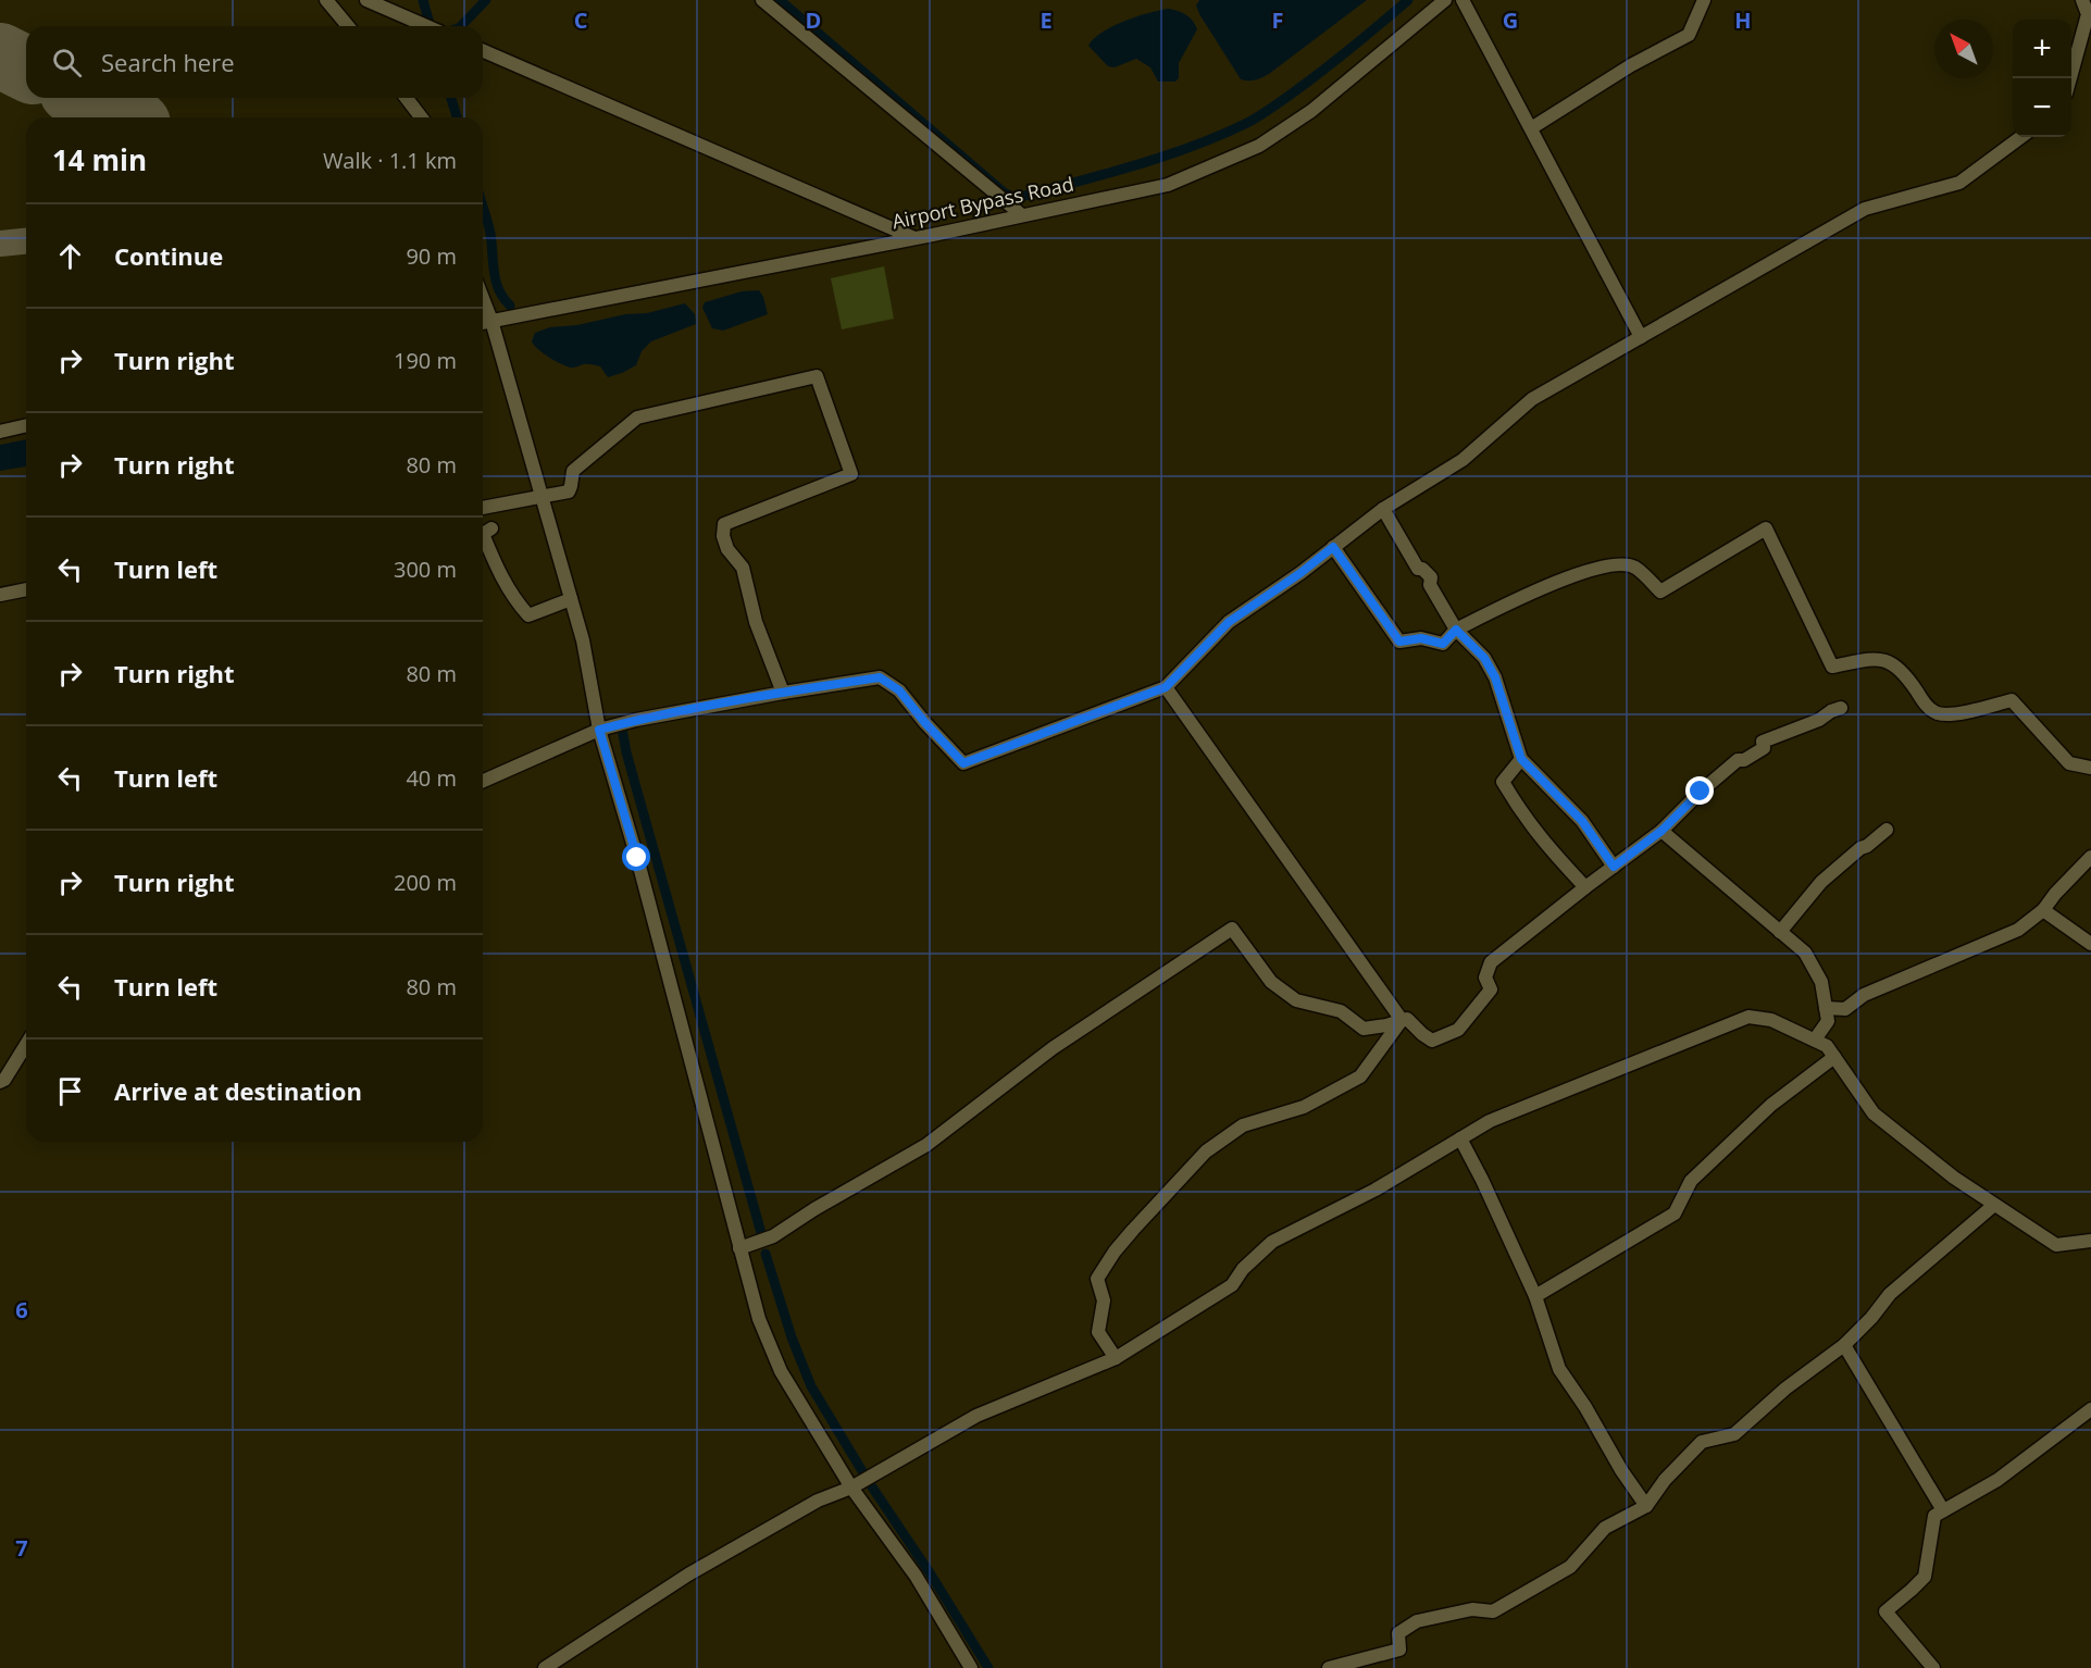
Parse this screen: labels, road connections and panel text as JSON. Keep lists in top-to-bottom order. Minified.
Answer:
{"streets":{"street":["Airport Bypass Road"]},"north":"top left","page":{"map_buttons":["+","−"],"search":"Search here","heading":["14 min","Walk · 1.1 km"],"list":[["Continue","90 m"],["Turn right","190 m"],["Turn right","80 m"],["Turn left","300 m"],["Turn right","80 m"],["Turn left","40 m"],["Turn right","200 m"],["Turn left","80 m"],"Arrive at destination"]},"grid":{"columns":["C","D","E","F","G","H"],"rows":["6","7"]}}
